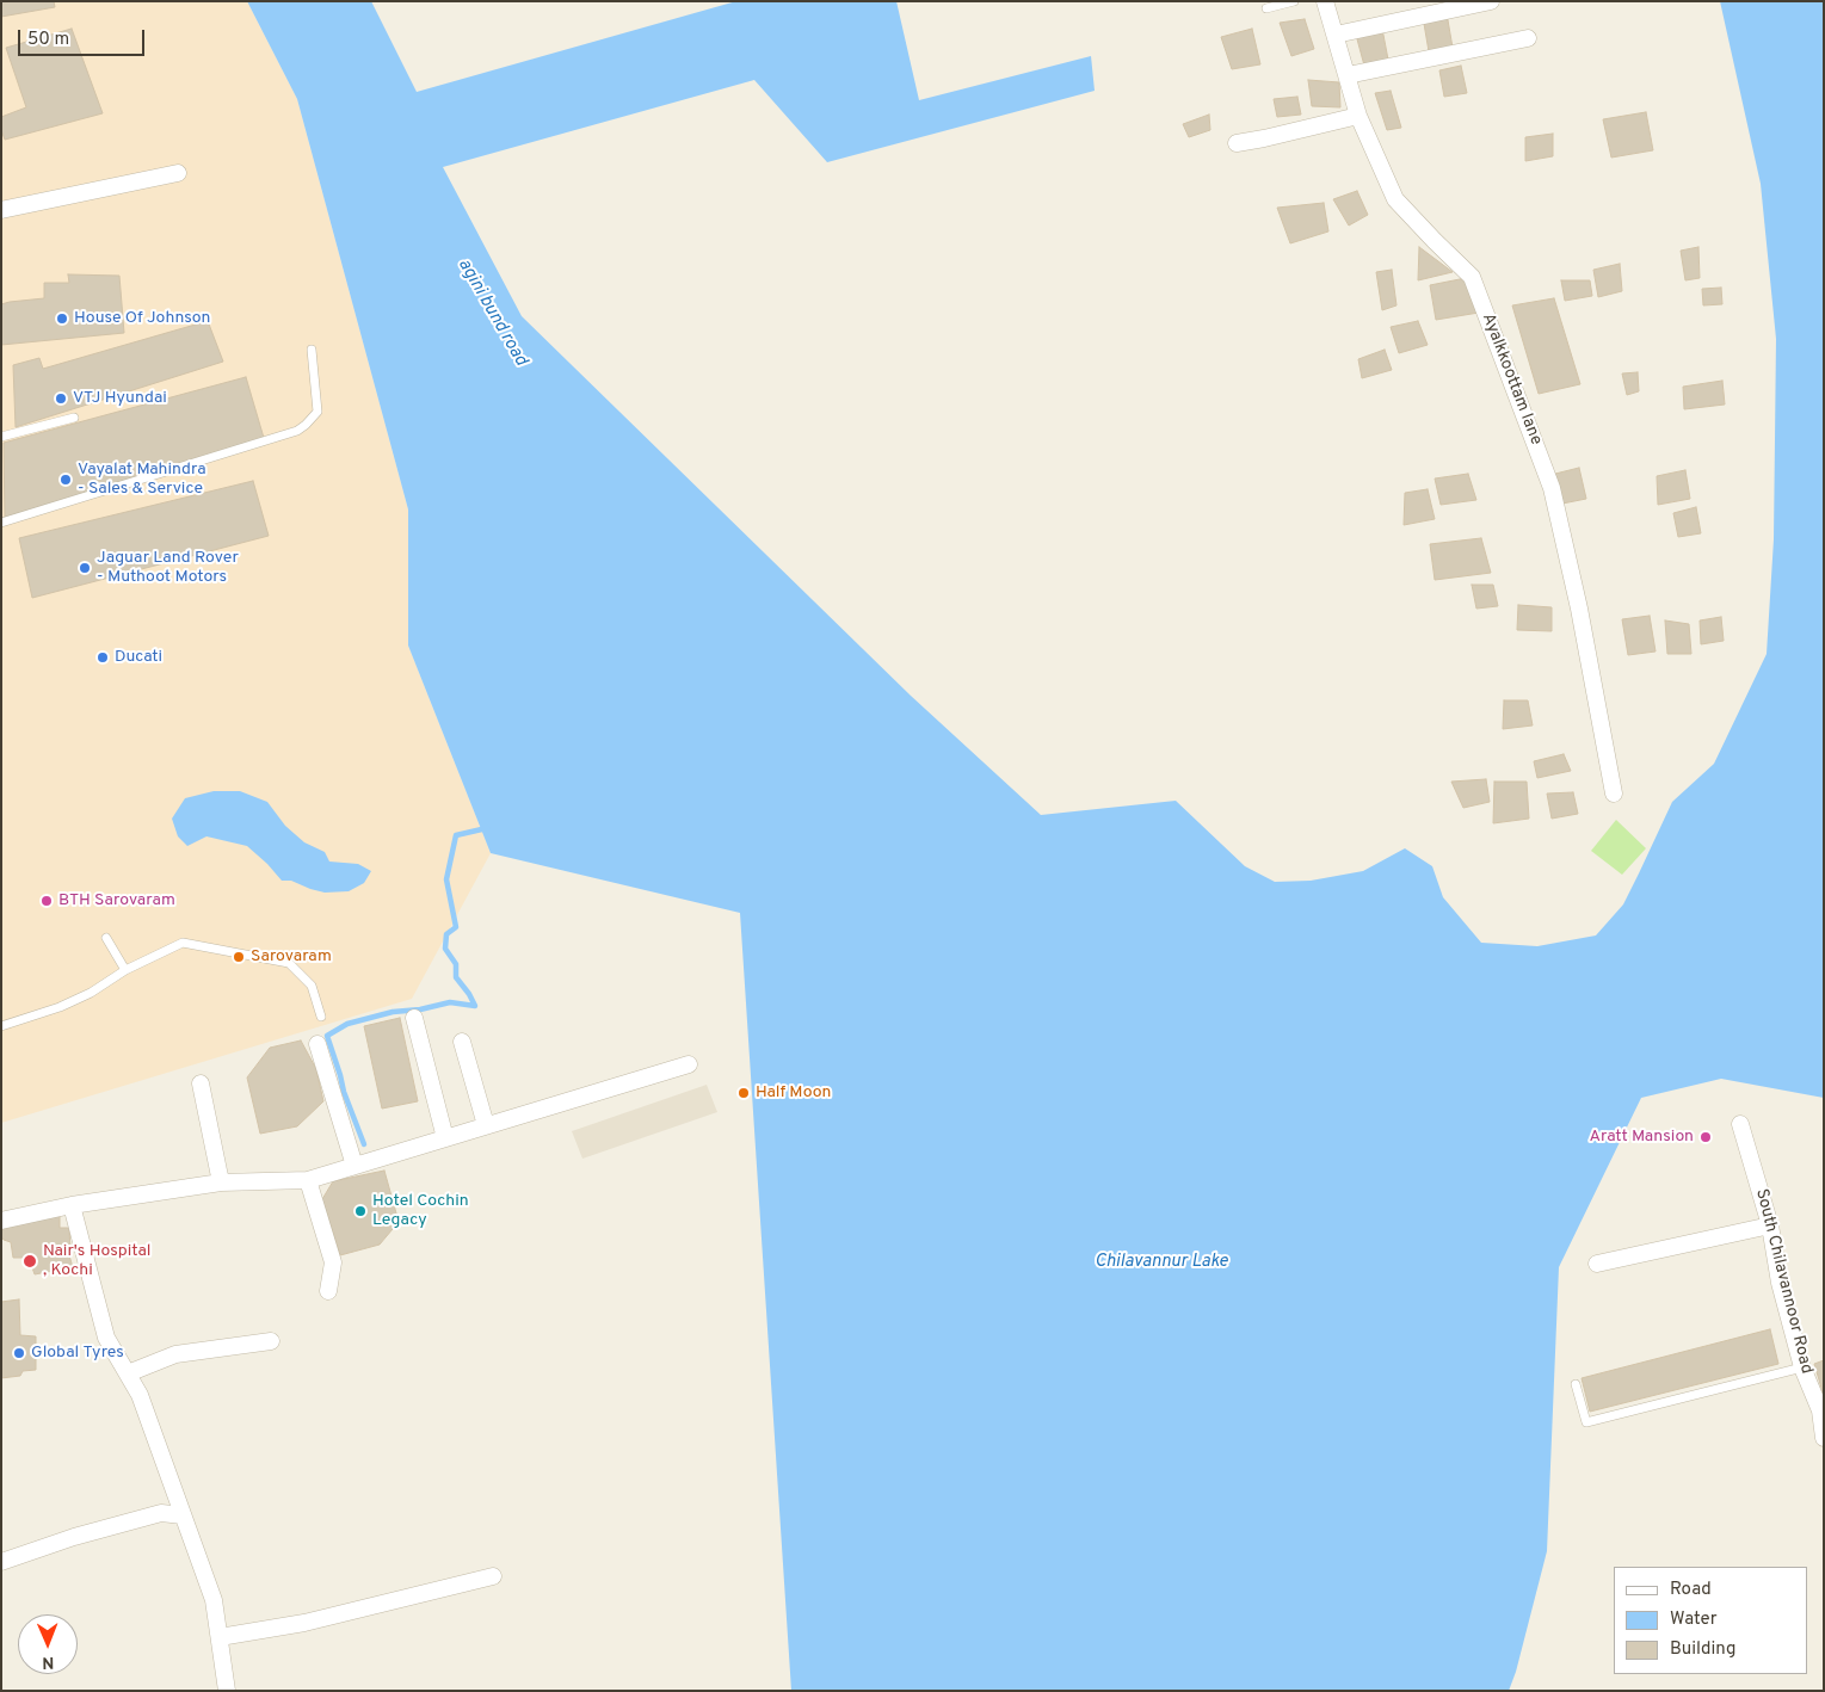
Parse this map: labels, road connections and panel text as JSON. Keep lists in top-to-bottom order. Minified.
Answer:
{"streets":{"street":["Ayalkkoottam lane","South Chilavannoor Road"]},"water":["agini bund road","Chilavannur Lake"],"places":["House Of Johnson","VTJ Hyundai","Vayalat Mahindra - Sales & Service","Jaguar Land Rover - Muthoot Motors","Ducati","BTH Sarovaram","Sarovaram","Half Moon","Aratt Mansion","Hotel Cochin Legacy","Nair's Hospital , Kochi","Global Tyres"],"legend":["Road","Water","Building"],"scale_bar":"50 m","north":"bottom"}
